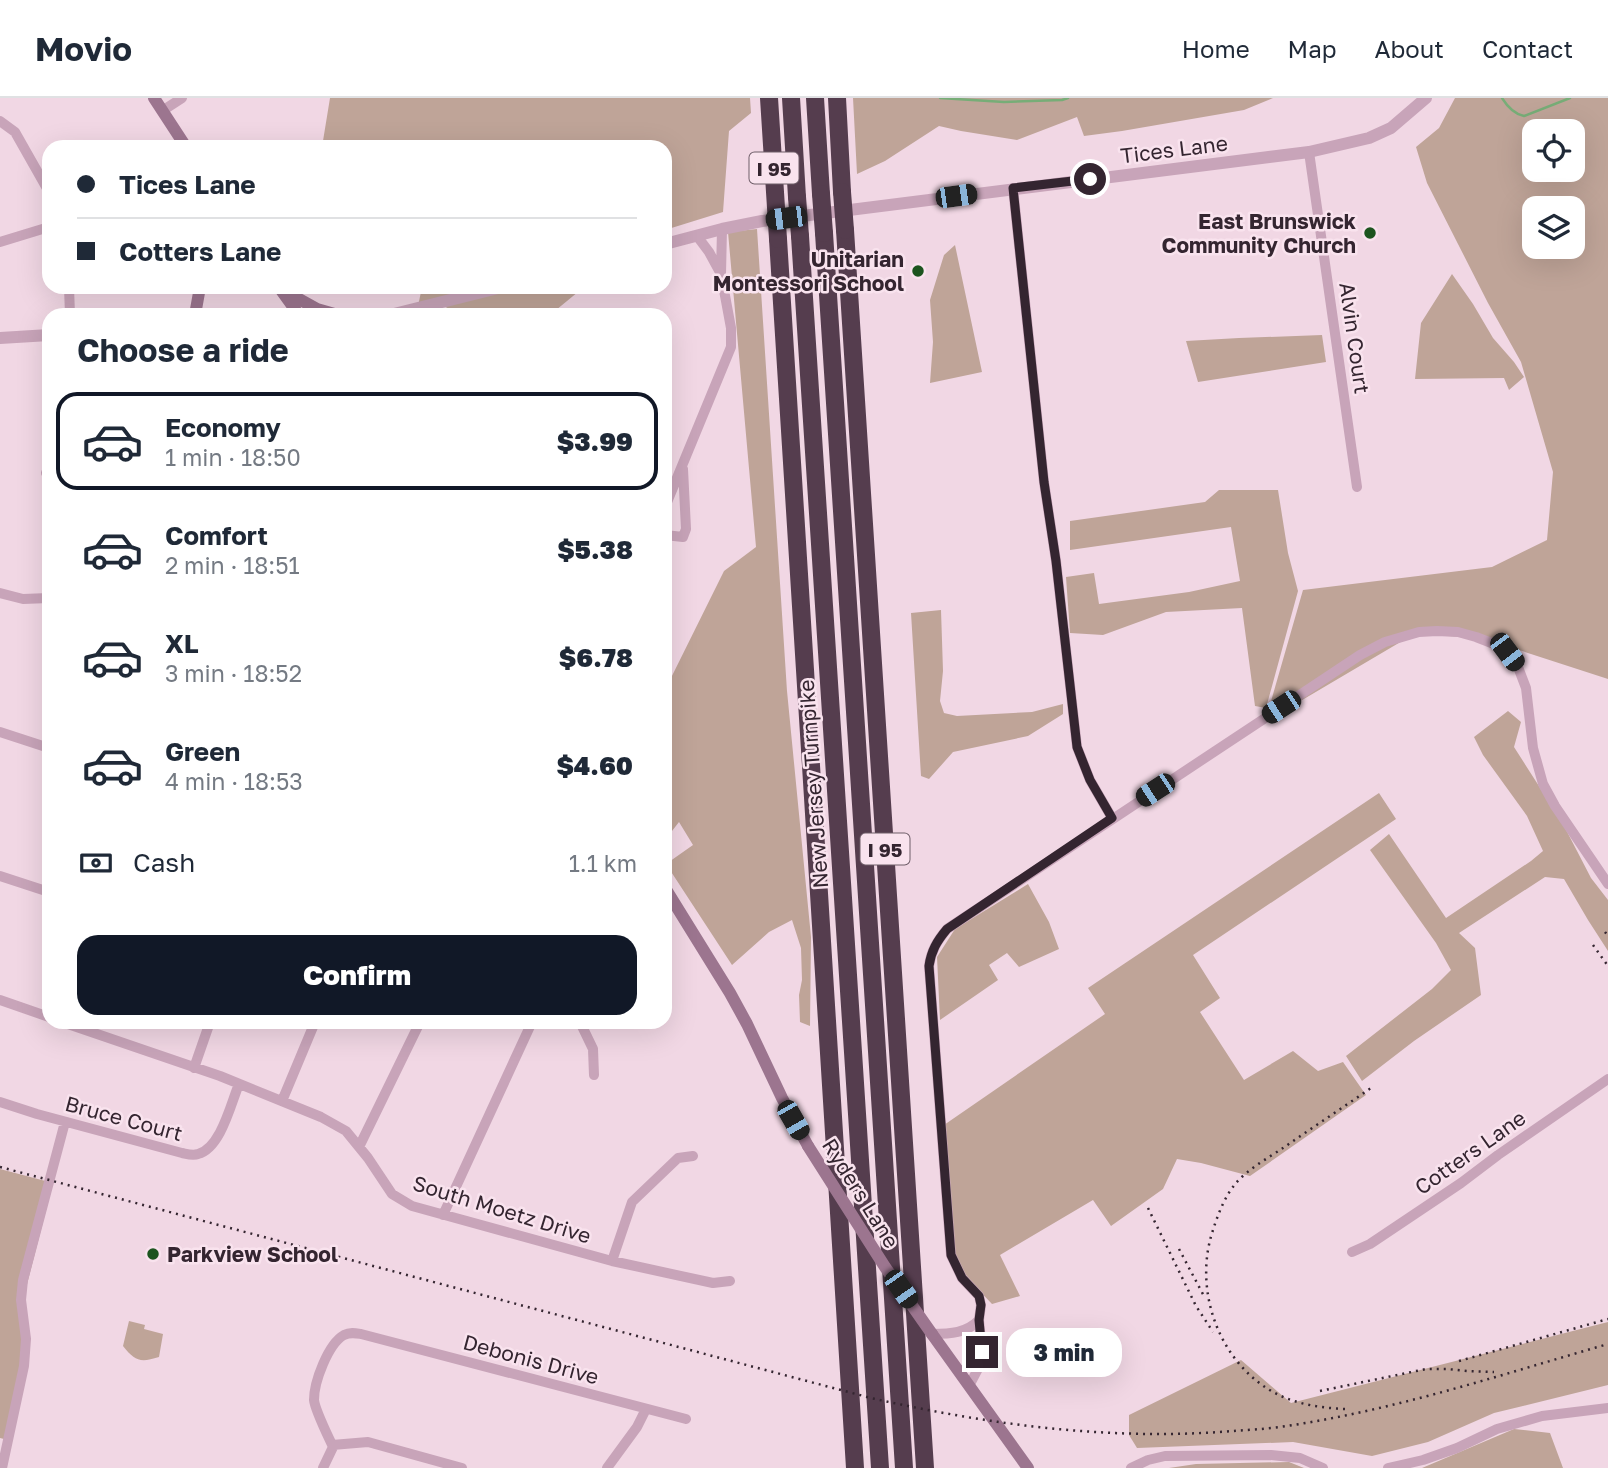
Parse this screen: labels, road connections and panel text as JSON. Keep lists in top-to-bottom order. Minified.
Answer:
{"streets":{"highway":["I 95","New Jersey Turnpike"],"main road":["Ryders Lane"],"street":["Tices Lane","Alvin Court","Bruce Court","Cotters Lane","South Moetz Drive","Debonis Drive"]},"crossings":[["Tices Lane","Alvin Court"],["Bruce Court","South Moetz Drive"]],"places":["East Brunswick Community Church","Unitarian Montessori School","Parkview School"],"page":{"header":"Movio","nav":["Home","Map","About","Contact"],"banner":["Tices Lane","Cotters Lane"],"heading":"Choose a ride","list":[{"name":"Economy","note":"1 min · 18:50","value":"$3.99"},{"name":"Comfort","note":"2 min · 18:51","value":"$5.38"},{"name":"XL","note":"3 min · 18:52","value":"$6.78"},{"name":"Green","note":"4 min · 18:53","value":"$4.60"}],"pay":["Cash","1.1 km"],"buttons":"Confirm","bubble":"3 min"}}
